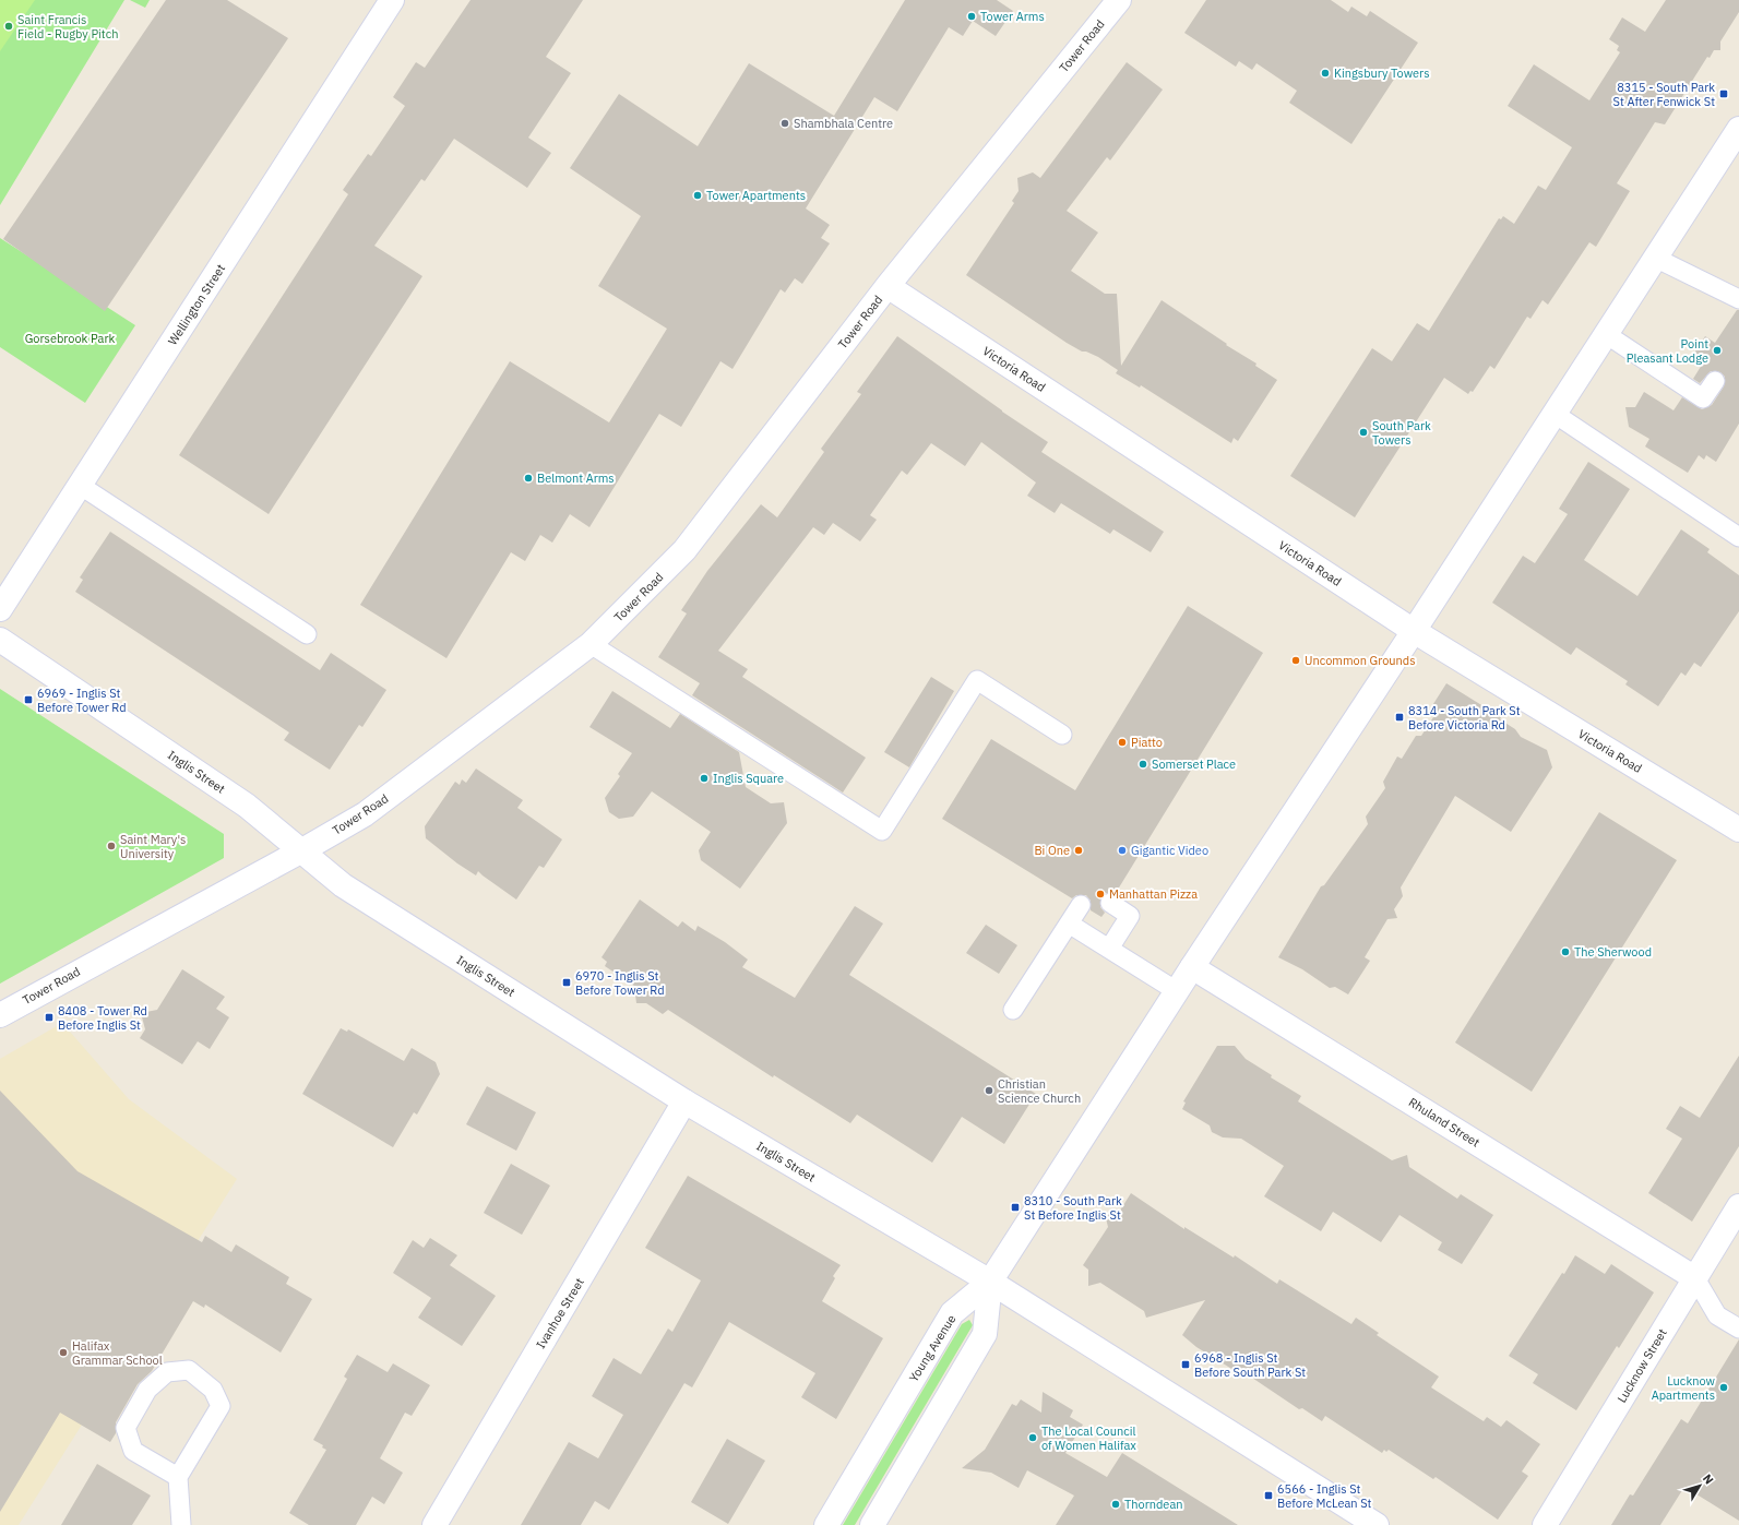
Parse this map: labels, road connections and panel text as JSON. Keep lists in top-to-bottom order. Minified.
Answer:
{"streets":{"street":["Tower Road","Wellington Street","Victoria Road","Inglis Street","Rhuland Street","Ivanhoe Street","Young Avenue","Lucknow Street"]},"crossings":[["Tower Road","Victoria Road"],["Tower Road","Inglis Street"],["Inglis Street","Ivanhoe Street"],["Inglis Street","Young Avenue"],["Rhuland Street","Lucknow Street"]],"parks":["Gorsebrook Park"],"places":{"other":["Tower Arms","Saint Francis Field - Rugby Pitch","Kingsbury Towers","Shambhala Centre","Tower Apartments","Point Pleasant Lodge","South Park Towers","Belmont Arms","Uncommon Grounds","Piatto","Somerset Place","Inglis Square","Saint Mary's University","Bi One","Gigantic Video","Manhattan Pizza","The Sherwood","Christian Science Church","Halifax Grammar School","Lucknow Apartments","The Local Council of Women Halifax","Thorndean"],"transit":["8315 - South Park St After Fenwick St","6969 - Inglis St Before Tower Rd","8314 - South Park St Before Victoria Rd","6970 - Inglis St Before Tower Rd","8408 - Tower Rd Before Inglis St","8310 - South Park St Before Inglis St","6968 - Inglis St Before South Park St","6566 - Inglis St Before McLean St"]},"north":"top right"}
